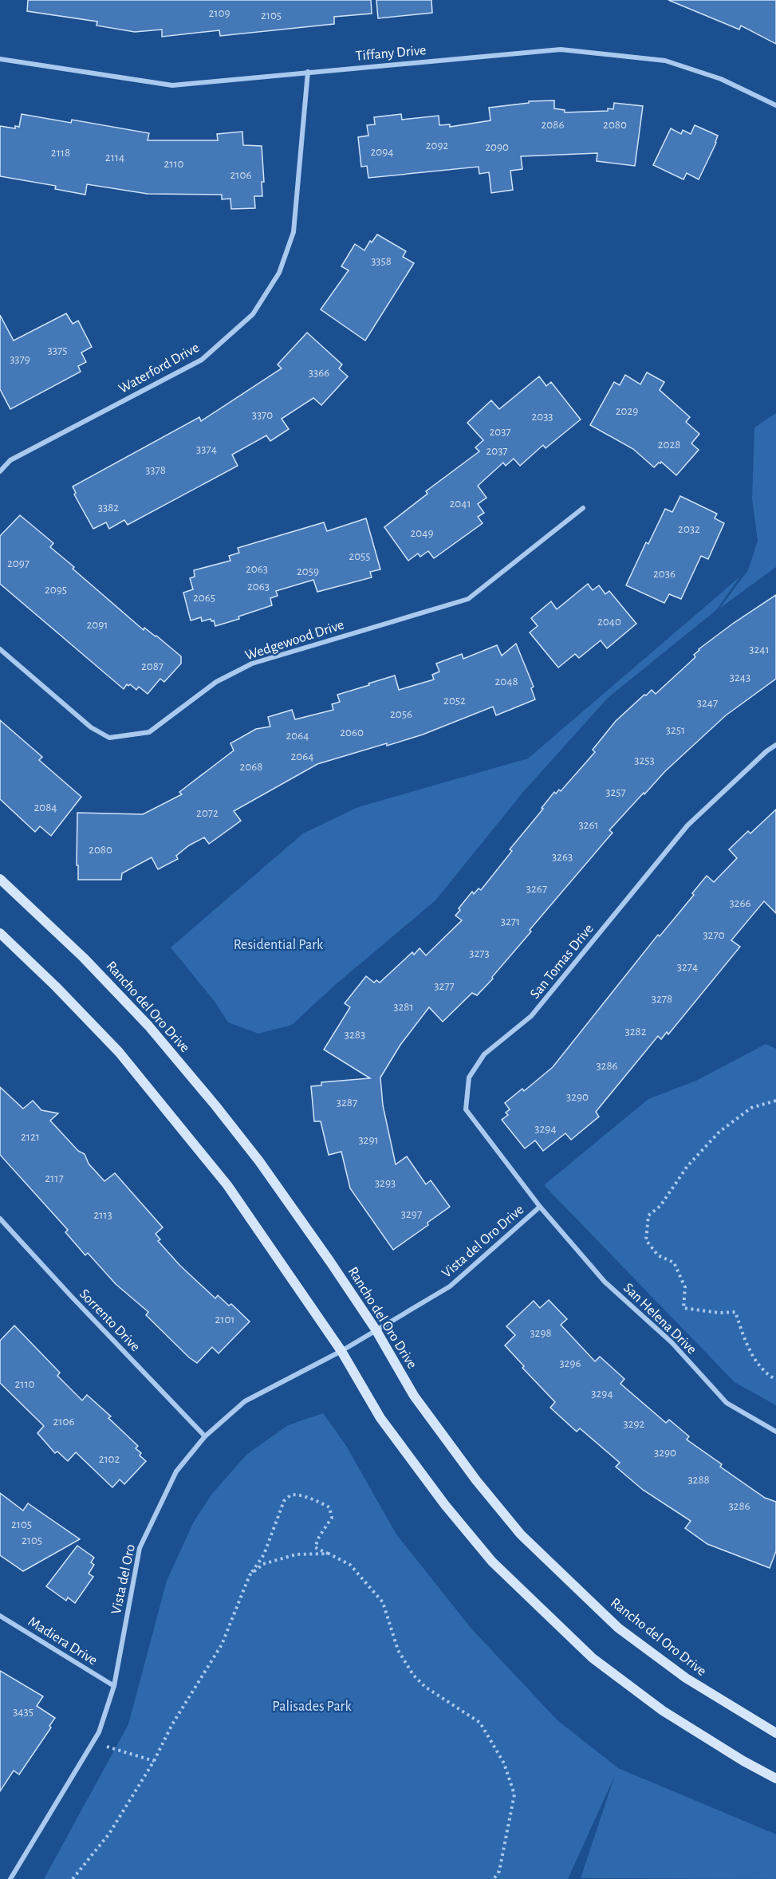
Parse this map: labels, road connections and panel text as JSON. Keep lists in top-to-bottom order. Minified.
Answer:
{"streets":{"main road":["Rancho del Oro Drive"],"street":["Tiffany Drive","Waterford Drive","Wedgewood Drive","San Tomas Drive","Vista del Oro Drive","San Helena Drive","Sorrento Drive","Vista del Oro","Madiera Drive"]},"crossings":[["Tiffany Drive","Waterford Drive"],["San Tomas Drive","Vista del Oro Drive"],["San Tomas Drive","San Helena Drive"],["Rancho del Oro Drive","Vista del Oro Drive"],["Vista del Oro Drive","San Helena Drive"],["Vista del Oro Drive","Vista del Oro"],["Sorrento Drive","Vista del Oro"],["Vista del Oro","Madiera Drive"]],"parks":["Residential Park","Palisades Park"],"house_numbers":["2109","2105","2086","2080","2092","2090","2094","2118","2114","2110","2106","3358","3375","3379","3366","2029","3370","2033","2037","2028","3374","2037","3378","2041","3382","2032","2049","2055","2097","2063","2059","2036","2063","2095","2065","2040","2091","3241","2087","3243","2048","2052","3247","2056","3251","2060","2064","2064","3253","2068","3257","2084","2072","3261","2080","3263","3267","3266","3271","3270","3273","3274","3277","3278","3281","3282","3283","3286","3290","3287","3294","2121","3291","2117","3293","3297","2113","2101","3298","3296","2110","3294","2106","3292","3290","2102","3288","3286","2105","2105","3435"]}
